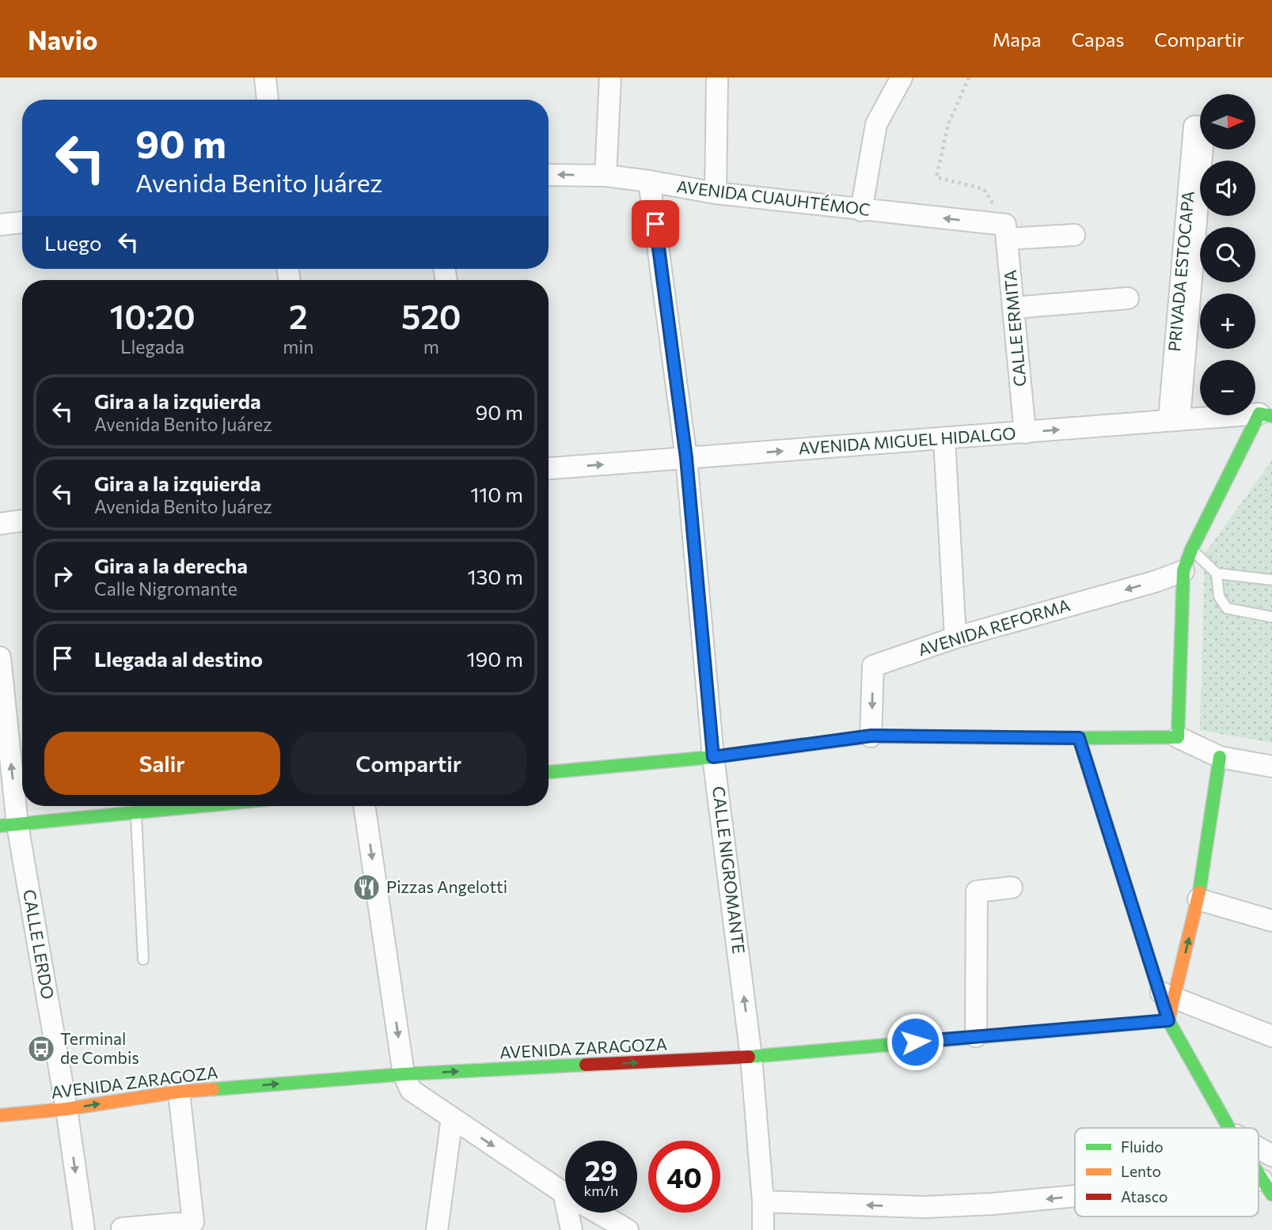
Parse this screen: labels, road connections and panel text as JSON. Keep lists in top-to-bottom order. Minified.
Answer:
{"streets":{"main road":["AVENIDA ZARAGOZA"],"street":["AVENIDA CUAUHTÉMOC","PRIVADA ESTOCAPA","CALLE ERMITA","AVENIDA MIGUEL HIDALGO","AVENIDA REFORMA","CALLE NIGROMANTE","CALLE LERDO"]},"crossings":[["AVENIDA CUAUHTÉMOC","CALLE ERMITA"],["AVENIDA CUAUHTÉMOC","CALLE NIGROMANTE"],["PRIVADA ESTOCAPA","AVENIDA MIGUEL HIDALGO"],["CALLE ERMITA","AVENIDA MIGUEL HIDALGO"],["AVENIDA MIGUEL HIDALGO","CALLE NIGROMANTE"],["CALLE NIGROMANTE","AVENIDA ZARAGOZA"],["CALLE LERDO","AVENIDA ZARAGOZA"]],"one_way":["AVENIDA CUAUHTÉMOC","AVENIDA MIGUEL HIDALGO","AVENIDA REFORMA","AVENIDA ZARAGOZA"],"places":{"restaurant":["Pizzas Angelotti"],"bus stop":["Terminal de Combis"]},"legend":["Fluido","Lento","Atasco"],"north":"right","page":{"header":"Navio","nav":["Mapa","Capas","Compartir"],"map_buttons":["+","−"],"turn":["90 m","Avenida Benito Juárez"],"then":"Luego","eta":["10:20","Llegada","2","min","520","m"],"list":[{"name":"Gira a la izquierda","note":"Avenida Benito Juárez","value":"90 m"},{"name":"Gira a la izquierda","note":"Avenida Benito Juárez","value":"110 m"},{"name":"Gira a la derecha","note":"Calle Nigromante","value":"130 m"},{"name":"Llegada al destino","value":"190 m"}],"buttons":["Salir","Compartir"],"speed":"29 km/h","limit":"40"}}
